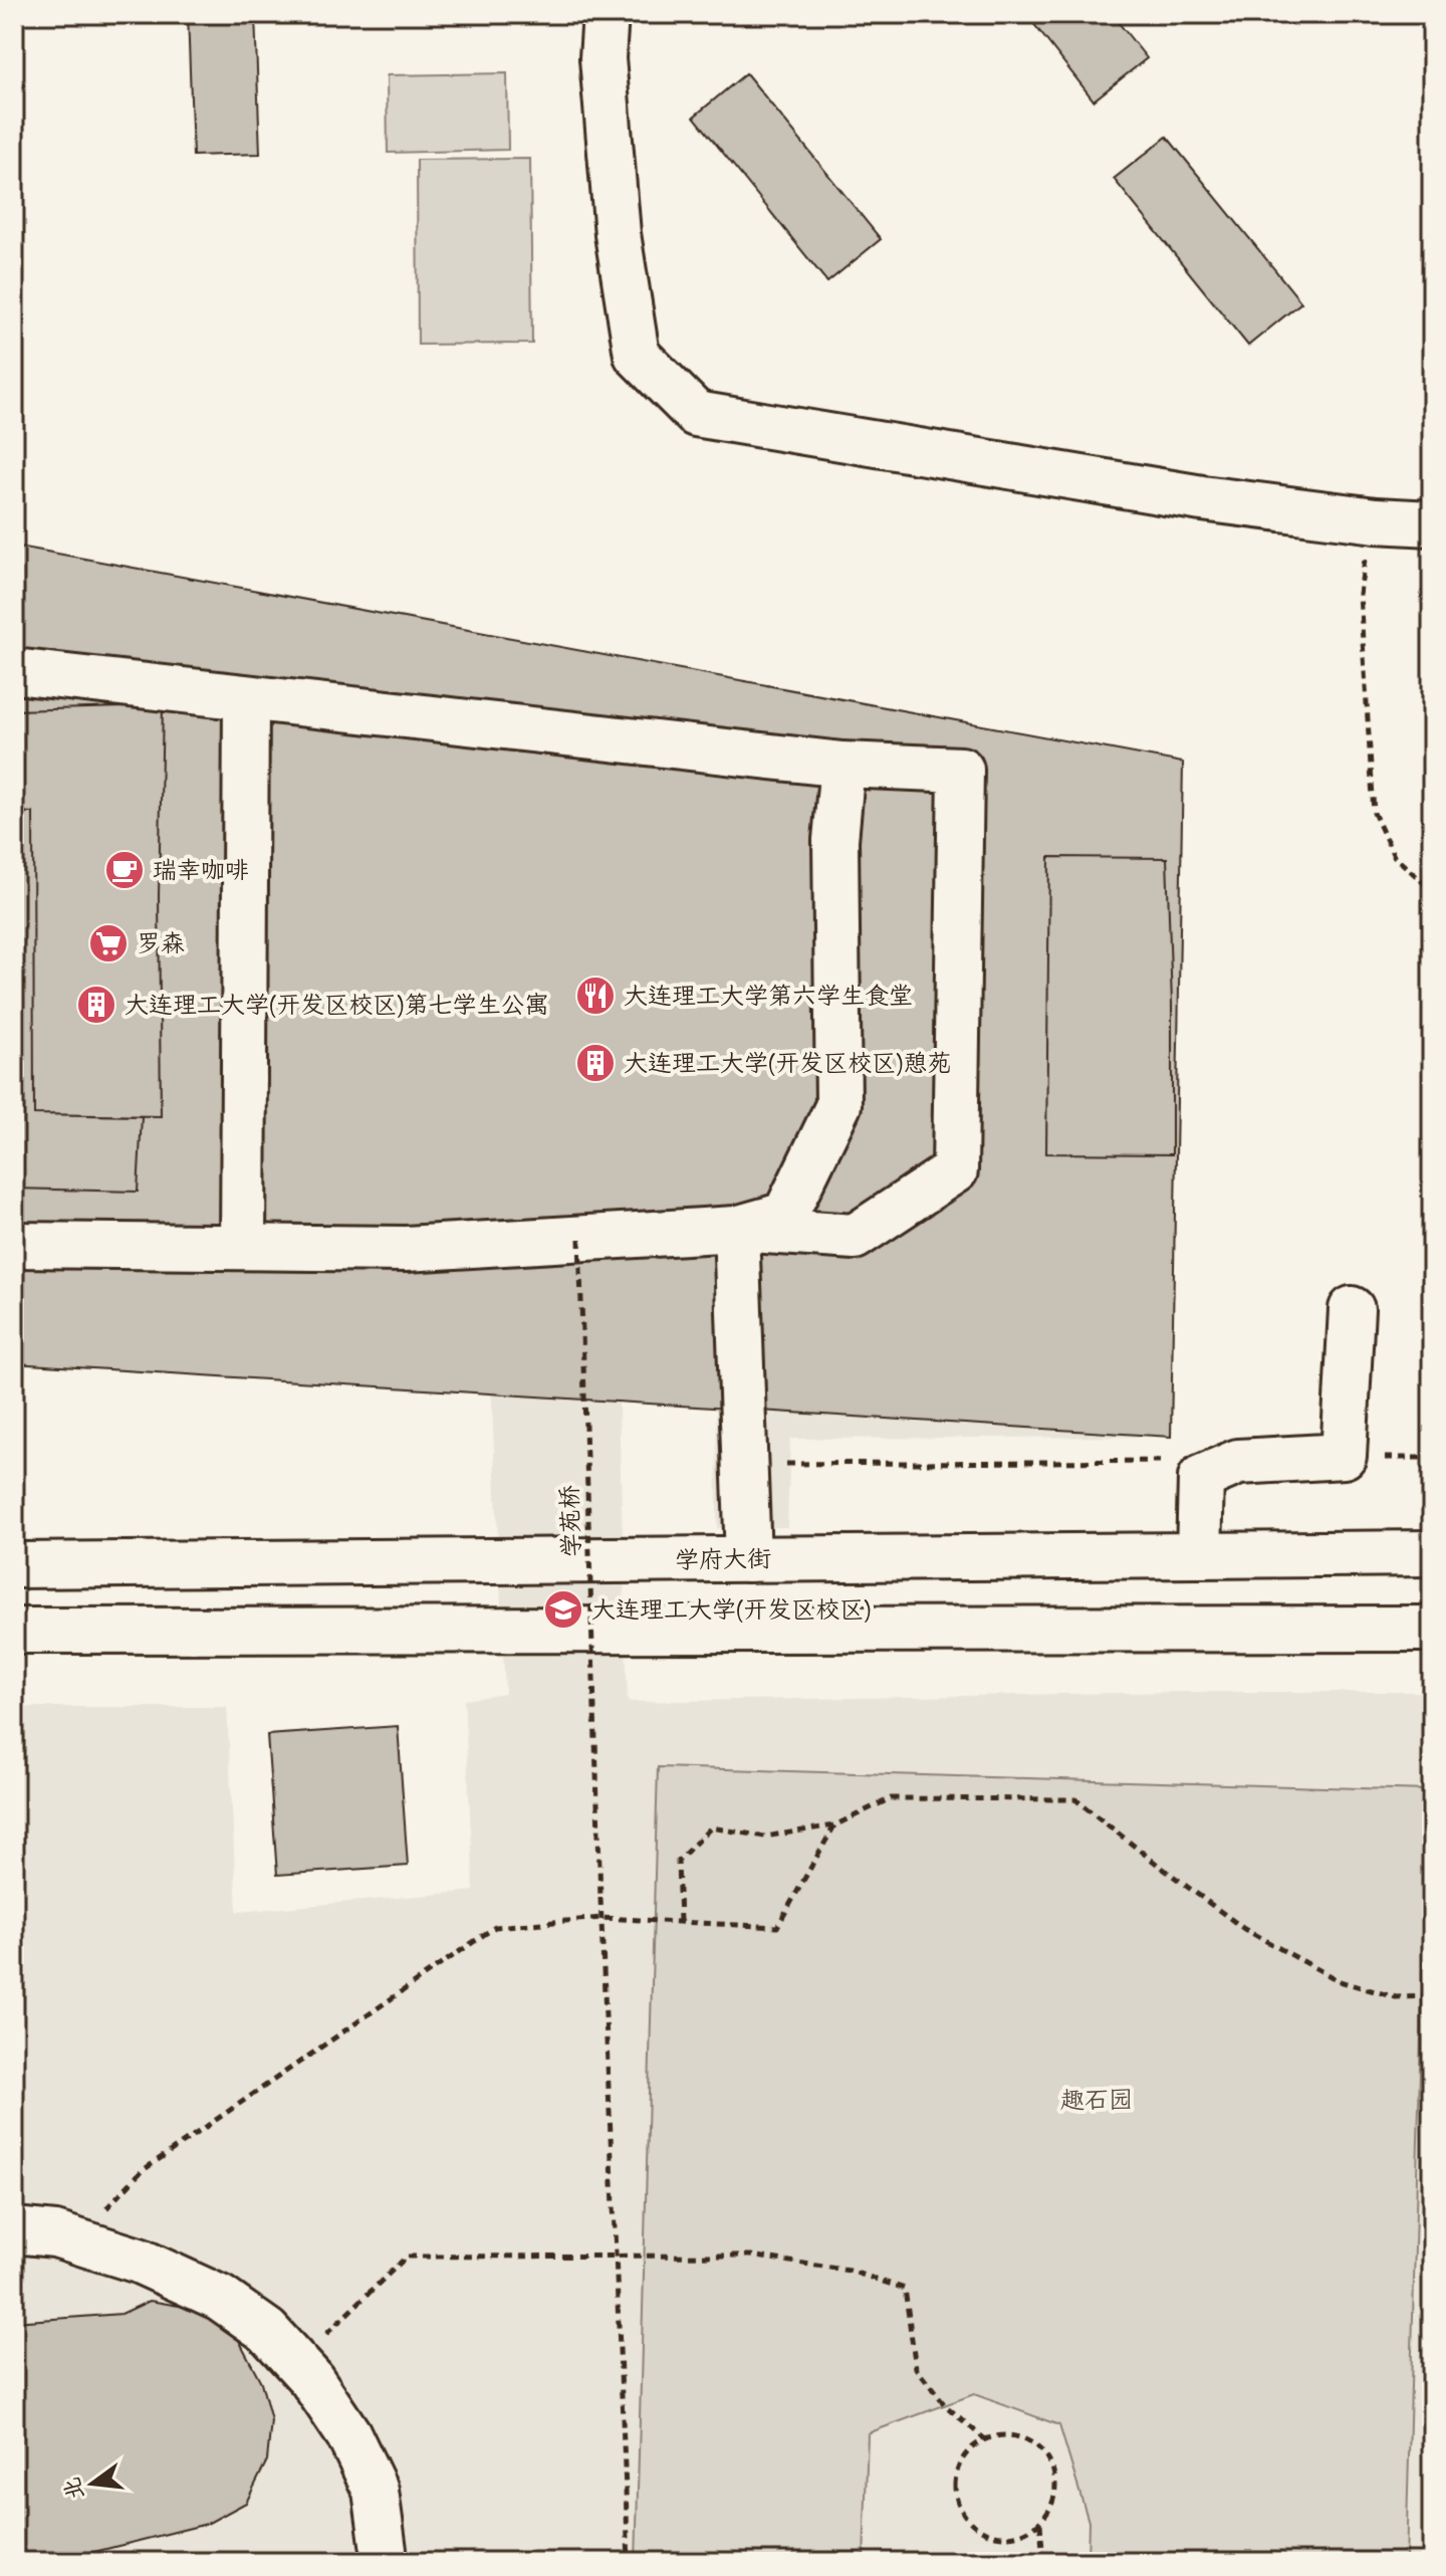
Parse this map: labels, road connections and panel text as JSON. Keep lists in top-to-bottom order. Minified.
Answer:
{"streets":{"street":["学府大街"],"path":["学苑桥"]},"parks":["趣石园"],"places":{"cafe":["瑞幸咖啡"],"supermarket":["罗森"],"restaurant":["大连理工大学第六学生食堂"],"building":["大连理工大学(开发区校区)第七学生公寓","大连理工大学(开发区校区)憩苑"],"school or university":["大连理工大学(开发区校区)"]},"north":"left"}
